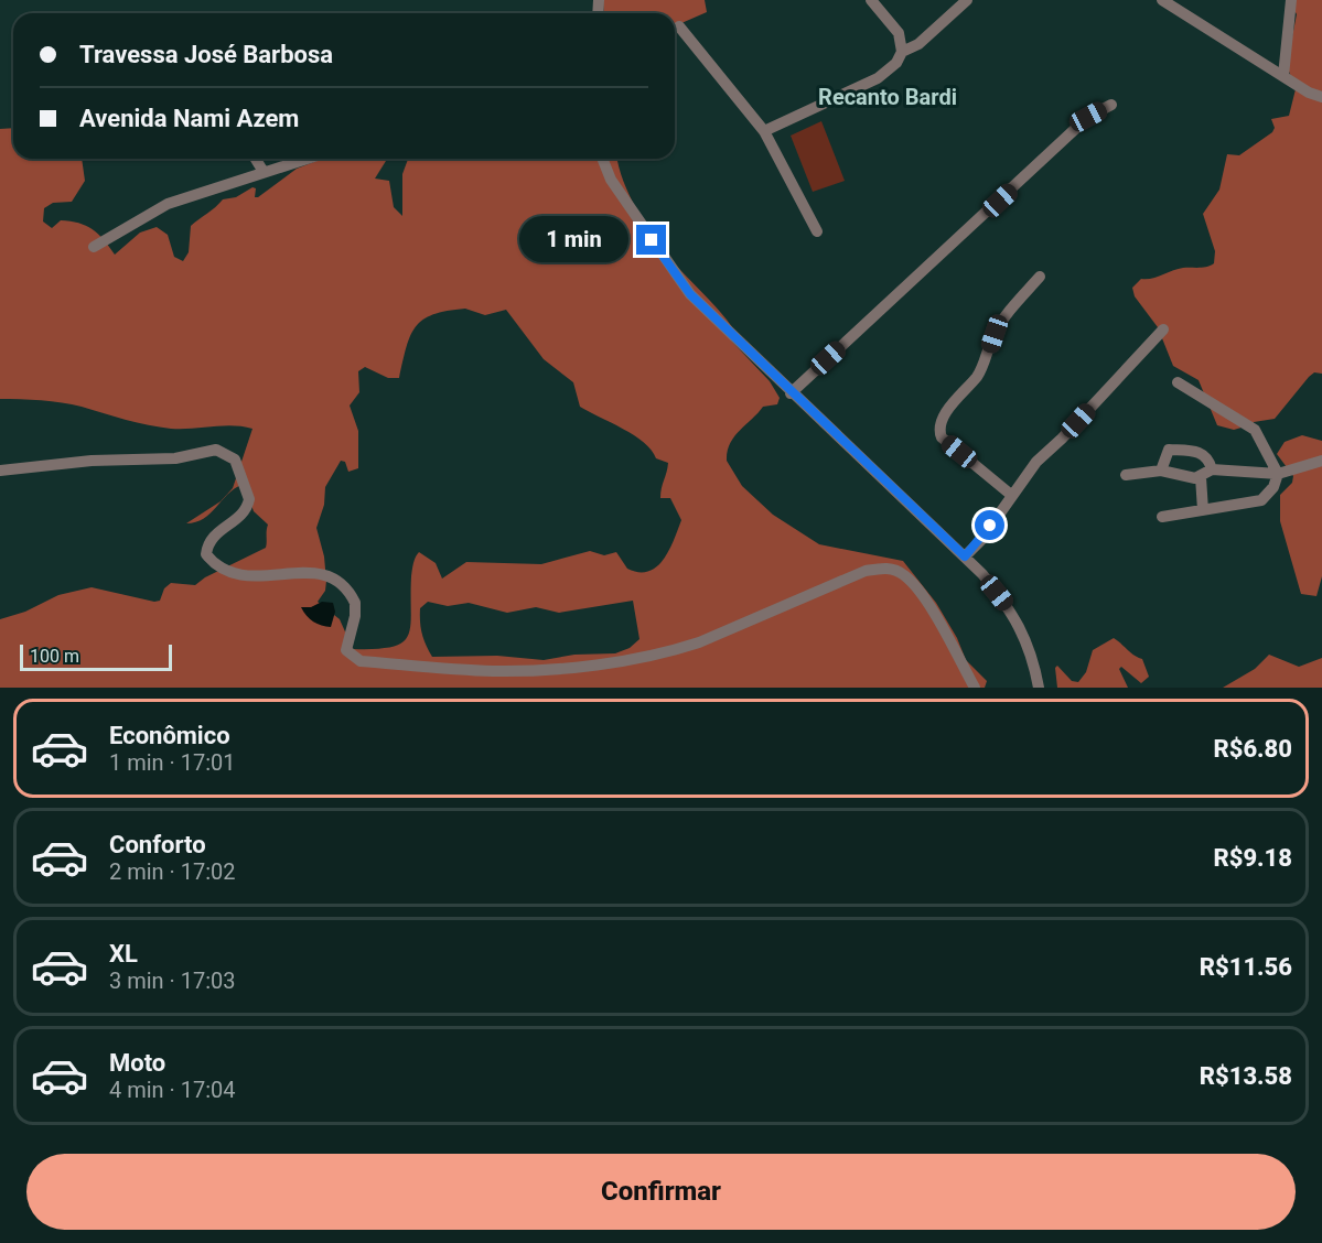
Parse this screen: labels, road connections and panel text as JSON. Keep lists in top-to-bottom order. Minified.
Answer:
{"districts":["Recanto Bardi"],"scale_bar":"100 m","page":{"banner":["Travessa José Barbosa","Avenida Nami Azem"],"bubble":"1 min","scale":"100 m","list":[{"name":"Econômico","note":"1 min · 17:01","value":"R$6.80"},{"name":"Conforto","note":"2 min · 17:02","value":"R$9.18"},{"name":"XL","note":"3 min · 17:03","value":"R$11.56"},{"name":"Moto","note":"4 min · 17:04","value":"R$13.58"}],"buttons":"Confirmar"}}
